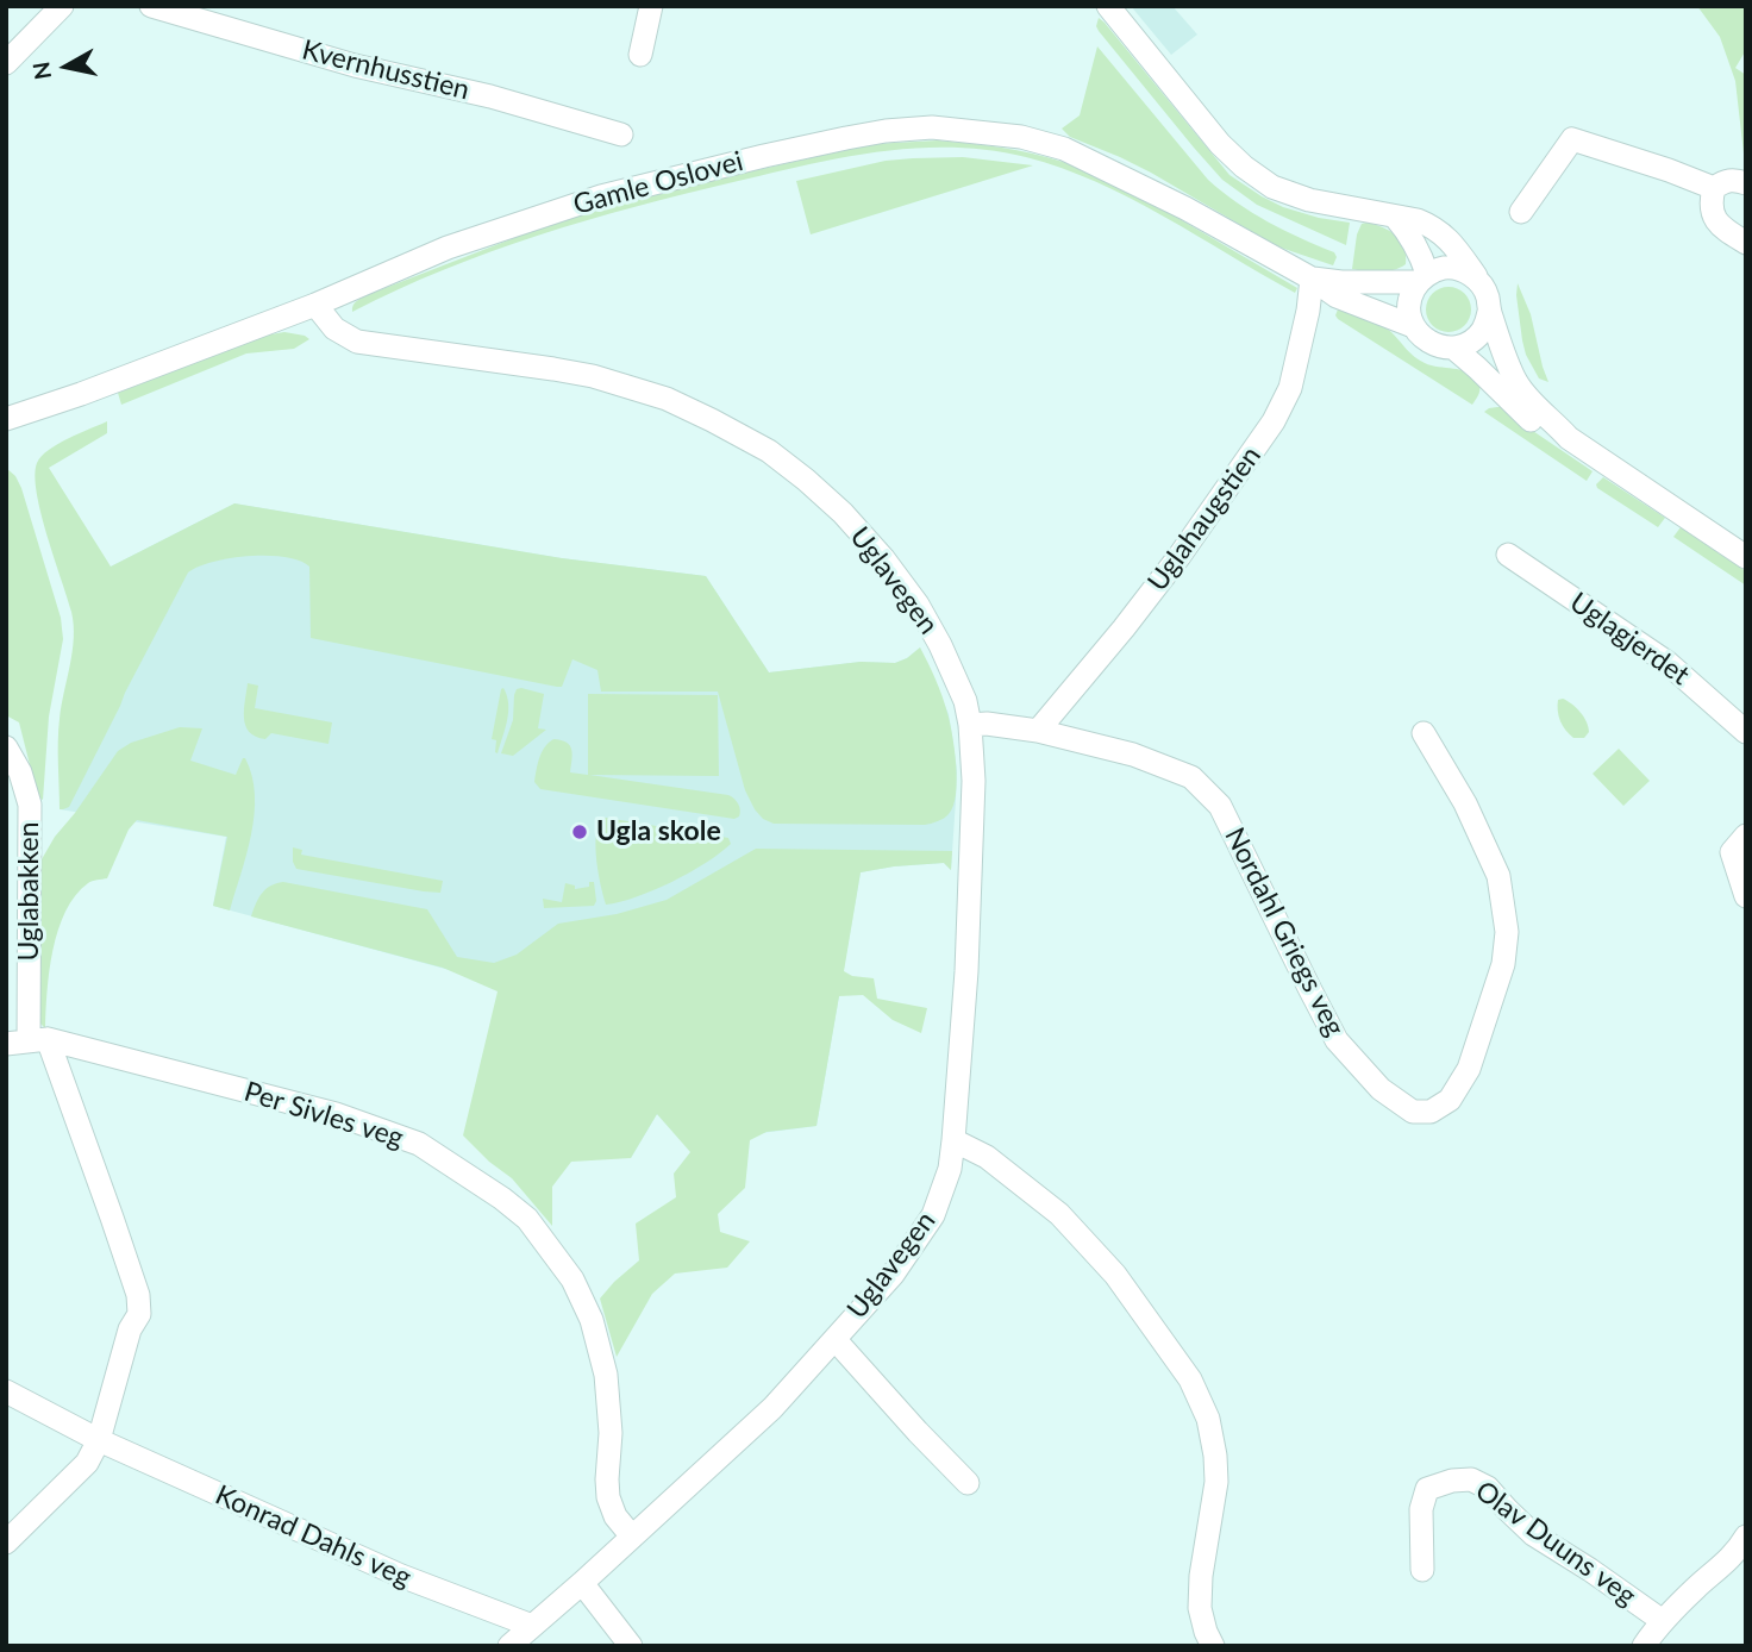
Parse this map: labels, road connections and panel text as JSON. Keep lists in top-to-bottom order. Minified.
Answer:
{"streets":{"street":["Kvernhusstien","Gamle Oslovei","Uglahaugstien","Uglavegen","Uglagjerdet","Uglabakken","Nordahl Griegs veg","Per Sivles veg","Konrad Dahls veg","Olav Duuns veg"]},"crossings":[["Gamle Oslovei","Uglahaugstien"],["Gamle Oslovei","Uglavegen"],["Uglahaugstien","Nordahl Griegs veg"],["Uglavegen","Nordahl Griegs veg"],["Uglavegen","Per Sivles veg"],["Uglavegen","Konrad Dahls veg"],["Uglabakken","Per Sivles veg"]],"places":["Ugla skole"],"north":"left"}
